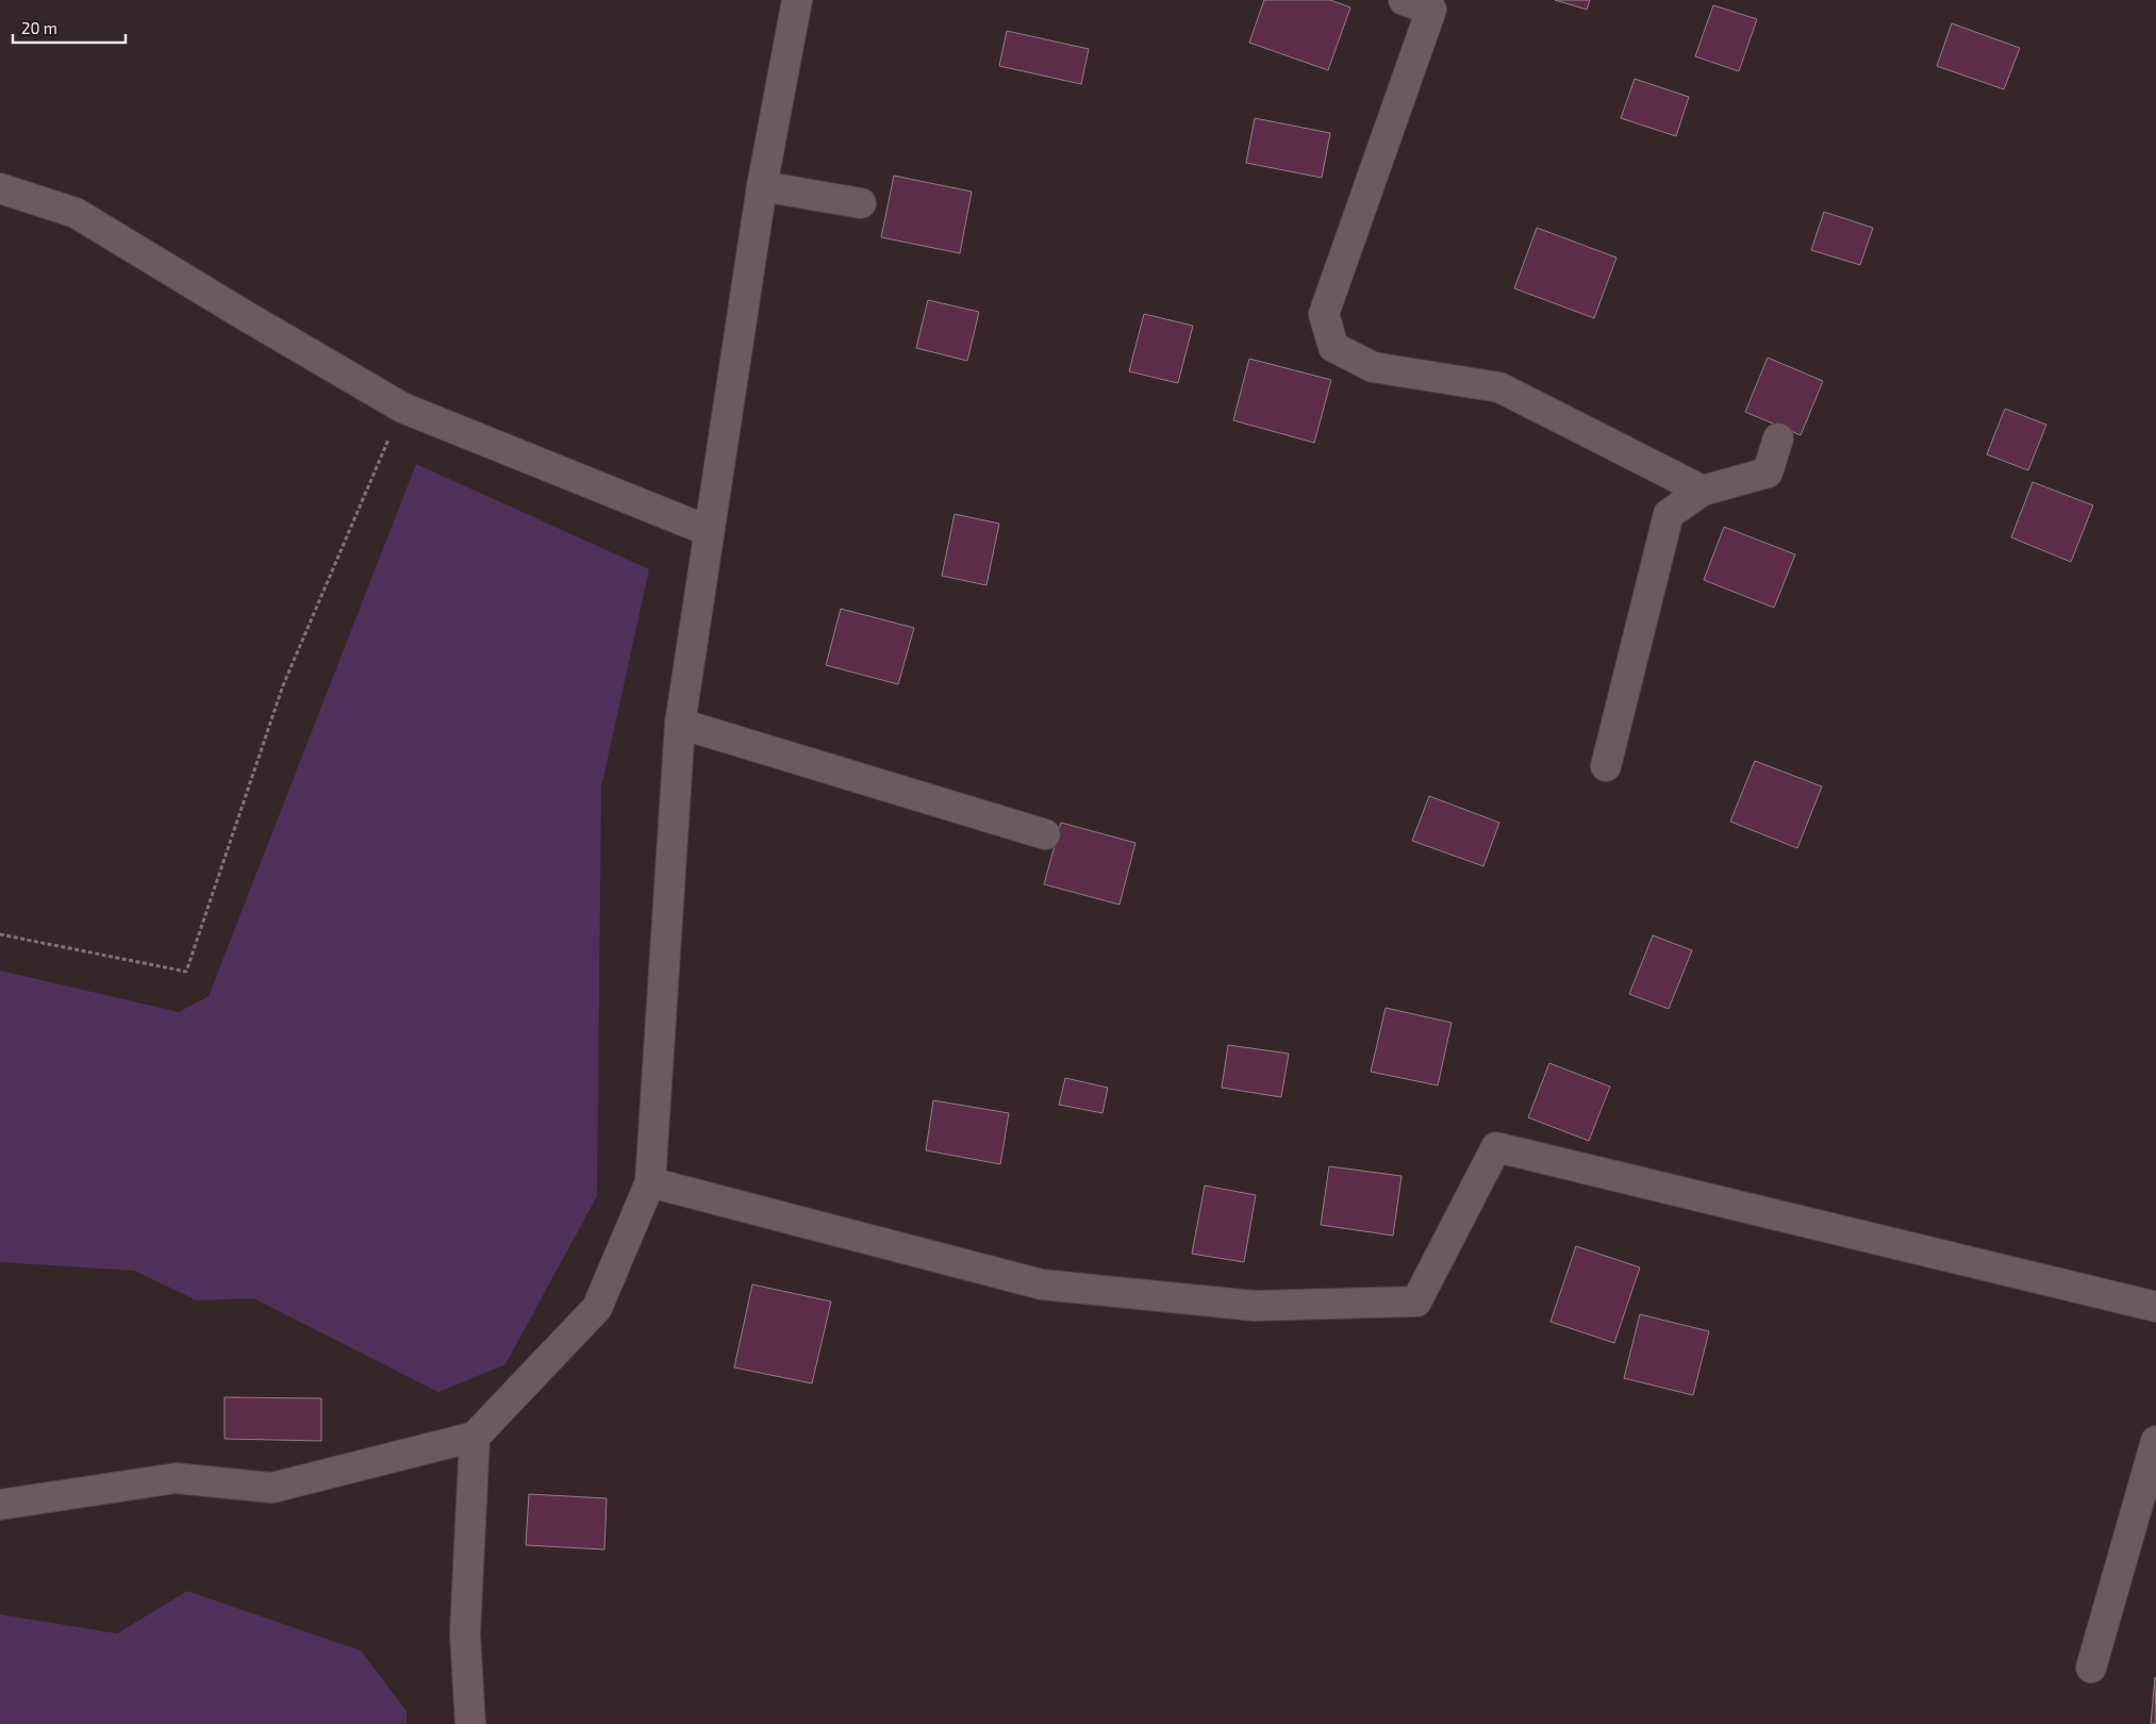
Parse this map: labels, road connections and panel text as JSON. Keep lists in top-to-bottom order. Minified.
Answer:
{"scale_bar":"20 m"}
